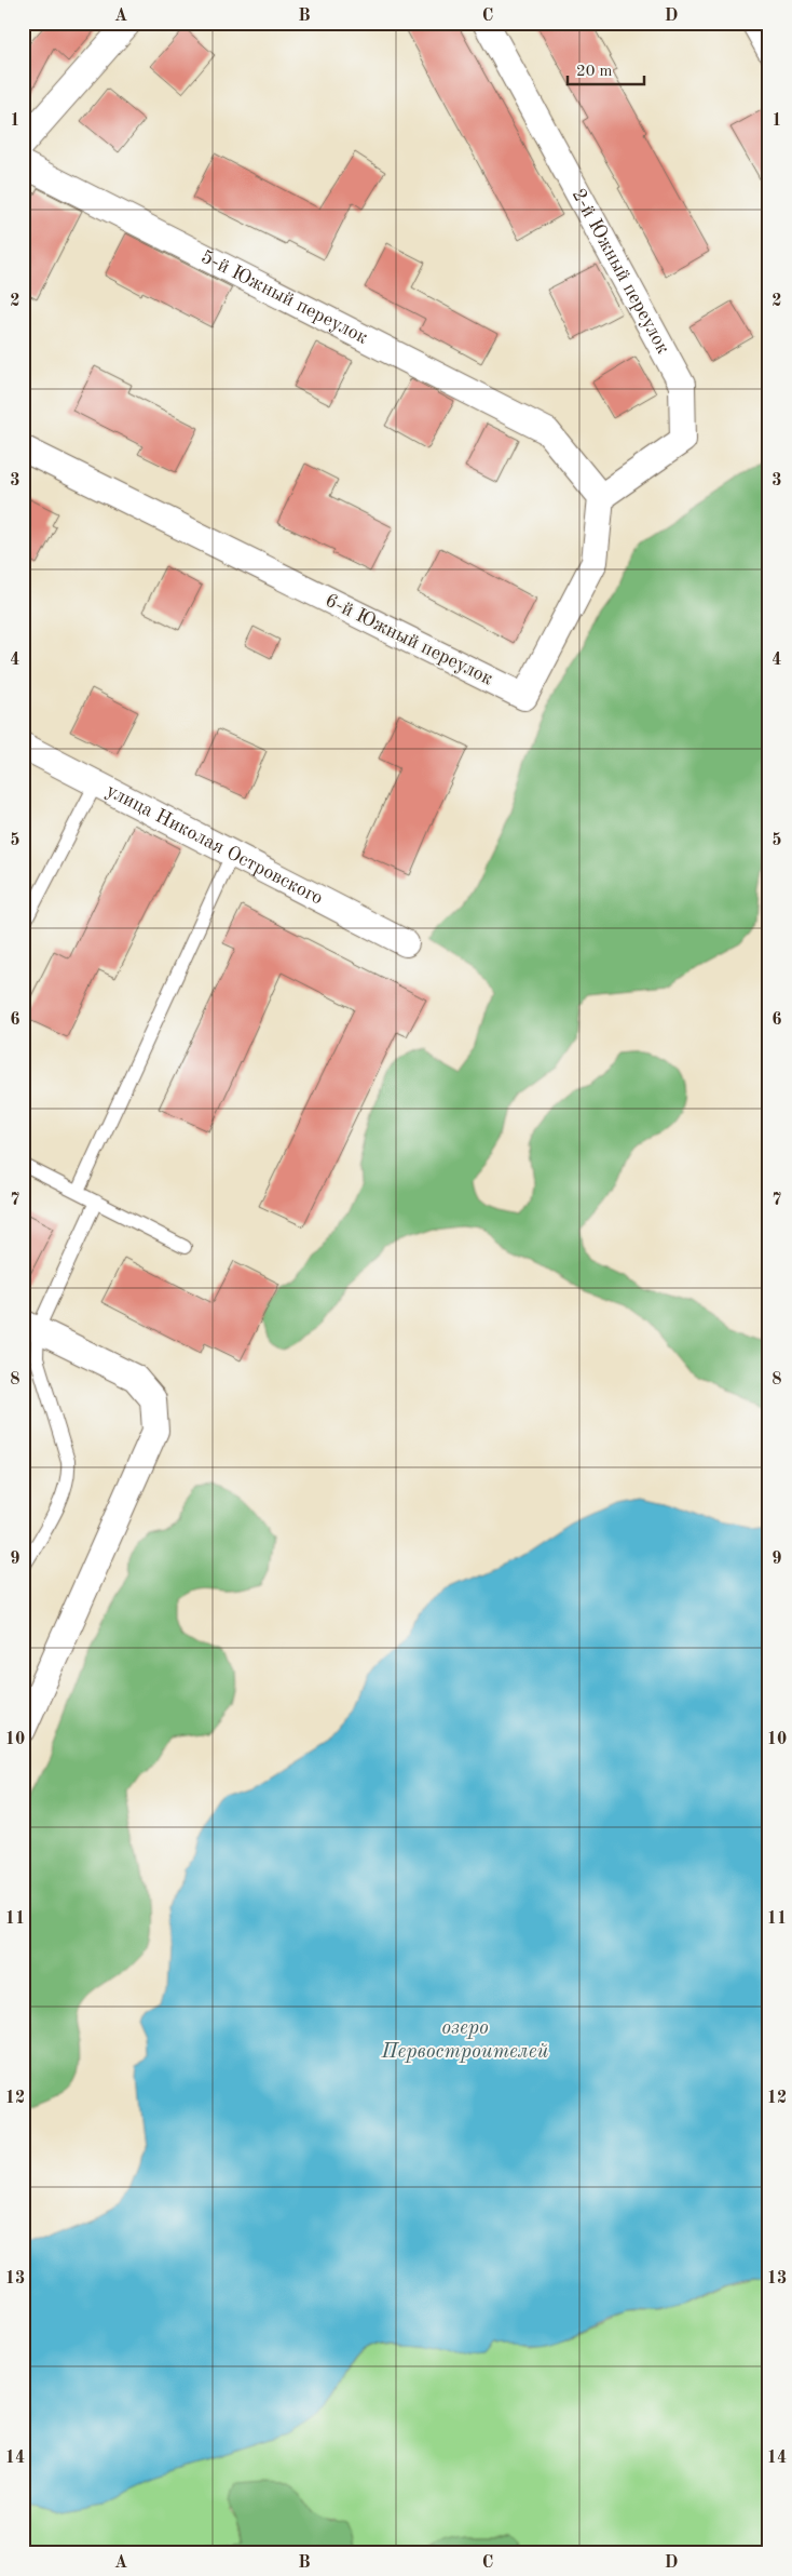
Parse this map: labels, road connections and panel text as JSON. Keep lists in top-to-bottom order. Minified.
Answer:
{"streets":{"street":["2-й Южный переулок","5-й Южный переулок","6-й Южный переулок","улица Николая Островского"]},"crossings":[["2-й Южный переулок","5-й Южный переулок"],["2-й Южный переулок","6-й Южный переулок"],["5-й Южный переулок","6-й Южный переулок"]],"water":["озеро Первостроителей"],"scale_bar":"20 m","grid":{"columns":["A","B","C","D"],"rows":["1","2","3","4","5","6","7","8","9","10","11","12","13","14"]}}
